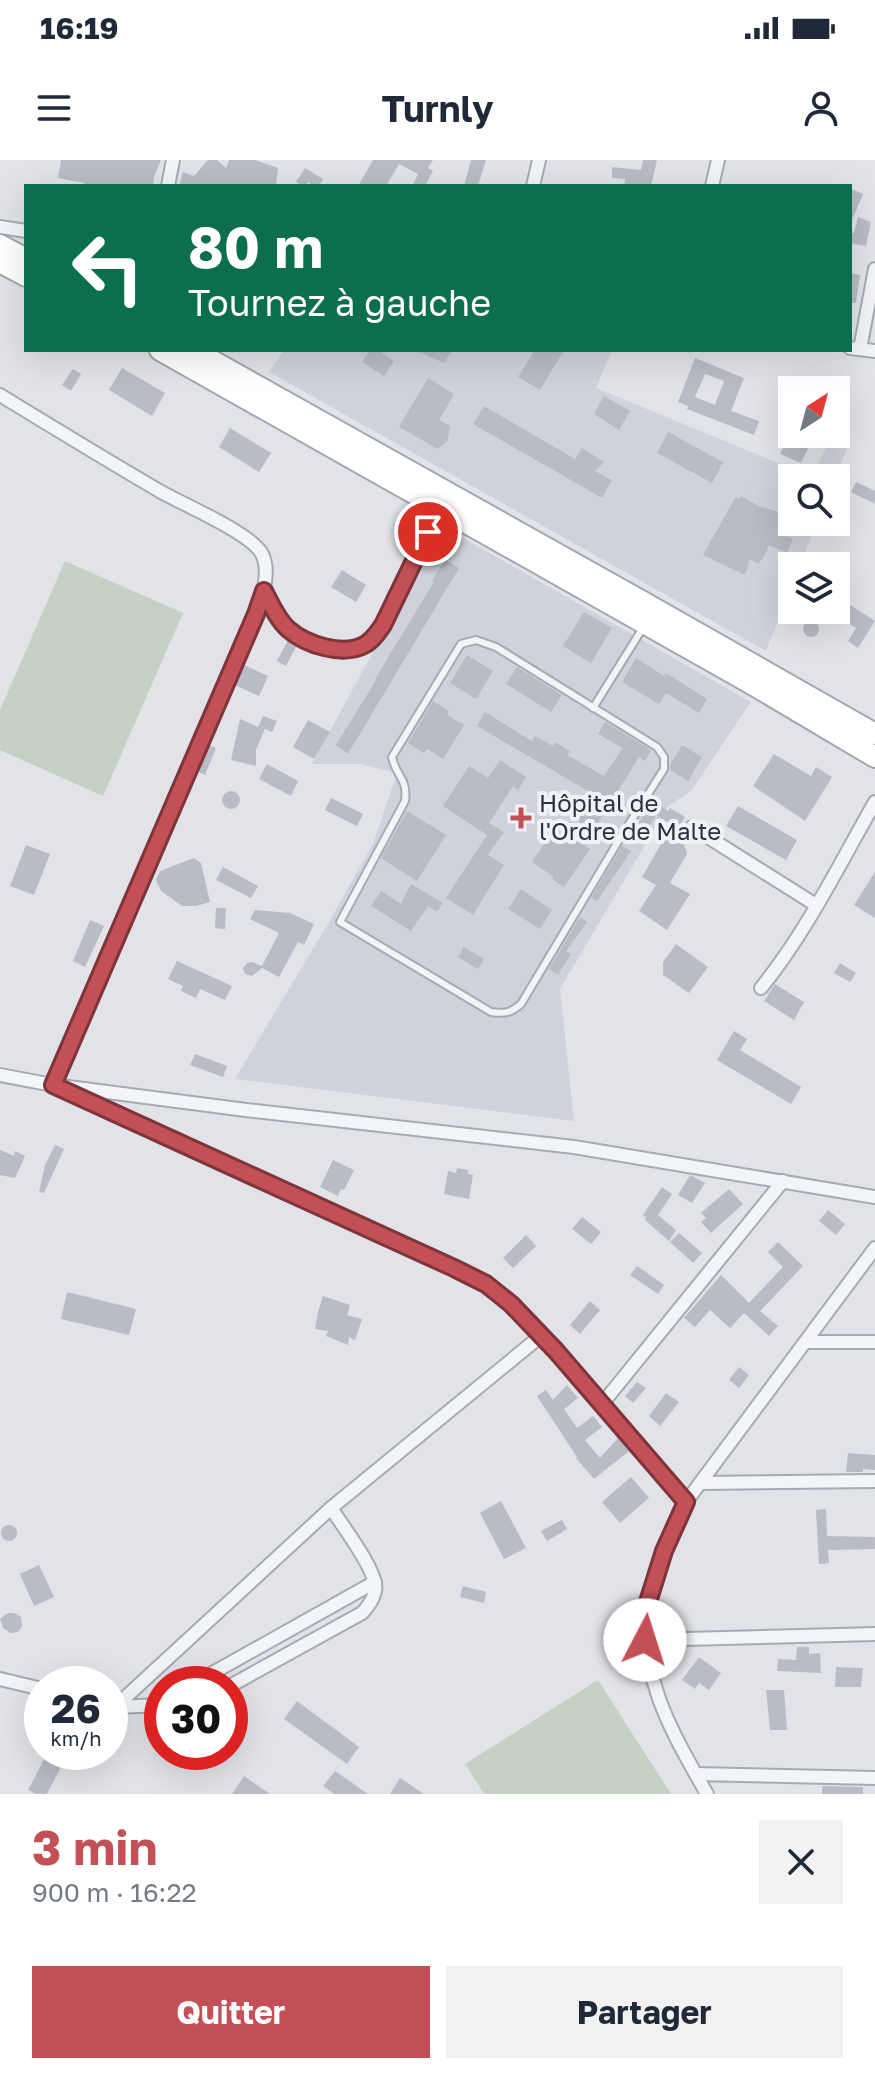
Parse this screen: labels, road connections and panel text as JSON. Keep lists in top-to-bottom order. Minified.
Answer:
{"places":{"health":["Hôpital de l'Ordre de Malte"]},"north":"top right","page":{"status":"16:19","header":"Turnly","turn":["80 m","Tournez à gauche"],"speed":"26 km/h","limit":"30","heading":["3 min","900 m · 16:22"],"buttons":["Quitter","Partager"]}}
